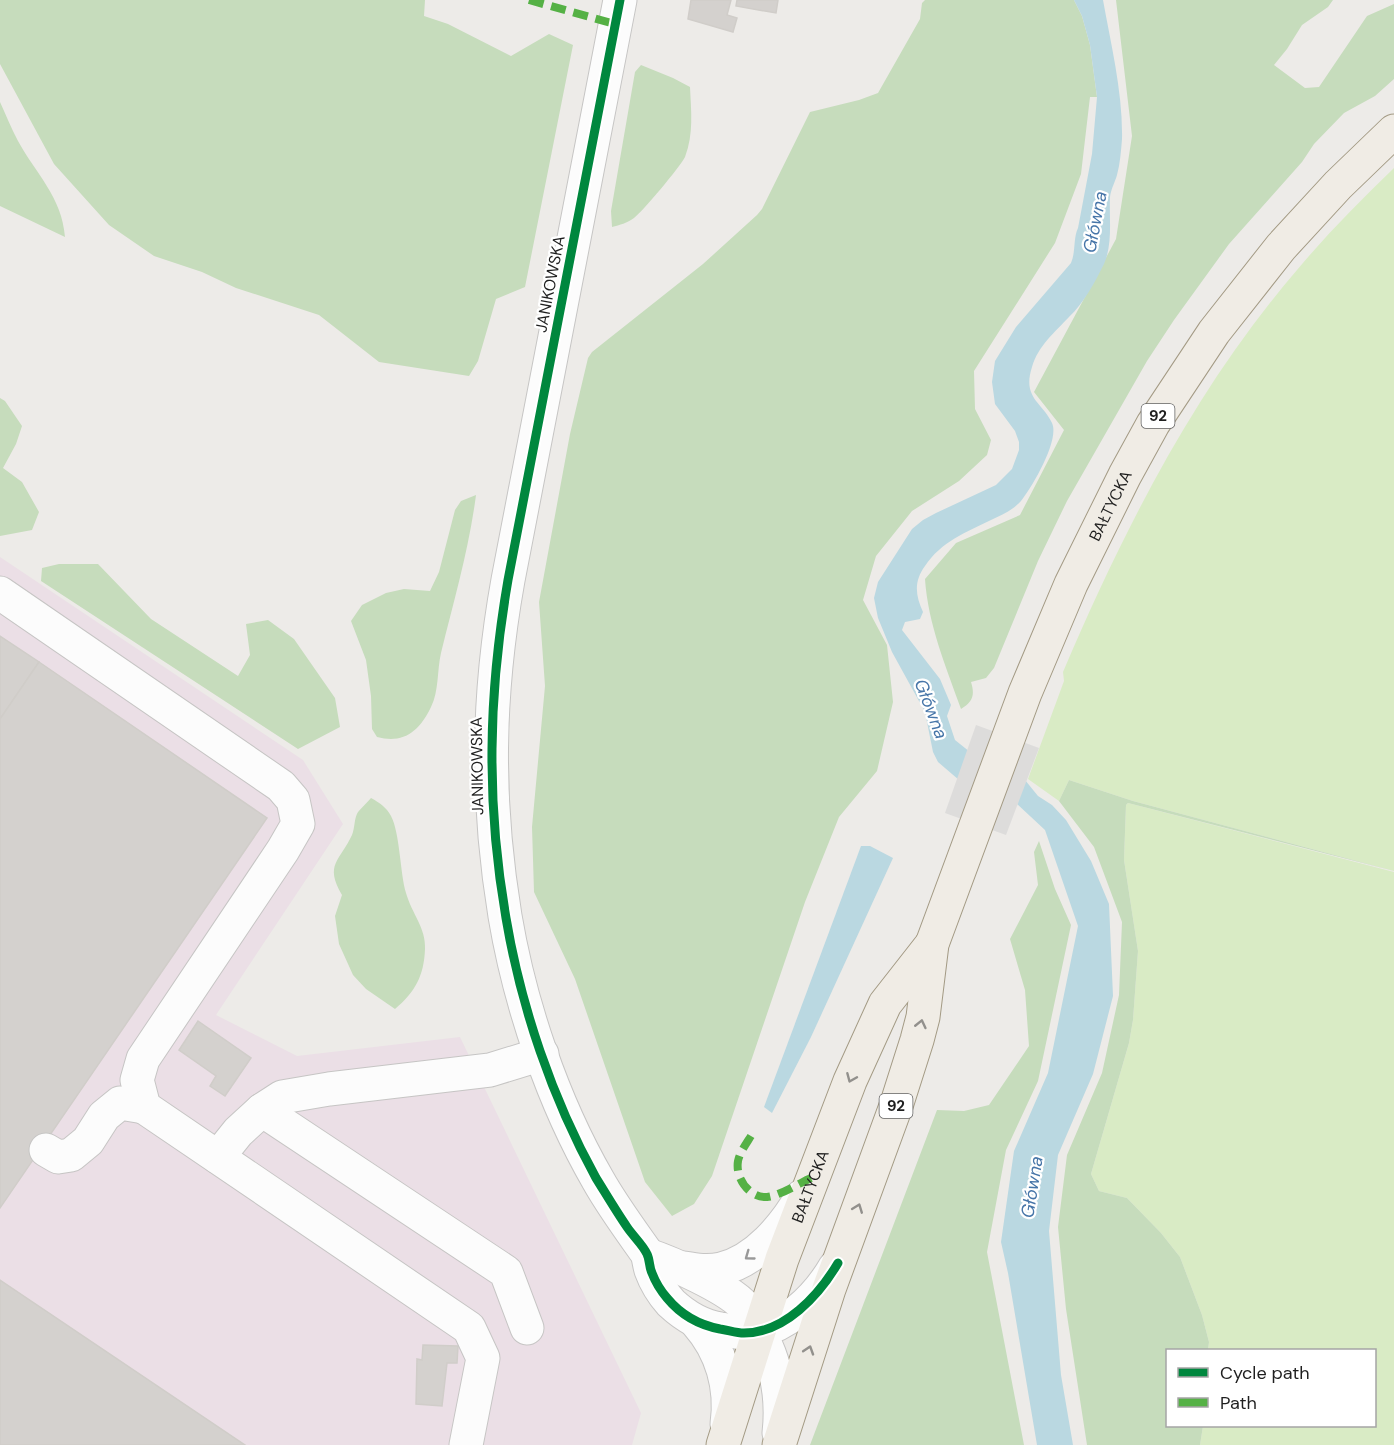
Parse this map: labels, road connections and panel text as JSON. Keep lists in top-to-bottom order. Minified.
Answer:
{"streets":{"main road":["92","BAŁTYCKA"],"street":["JANIKOWSKA"]},"crossings":[["JANIKOWSKA","BAŁTYCKA"]],"water":["Główna"],"legend":["Cycle path","Path"]}
